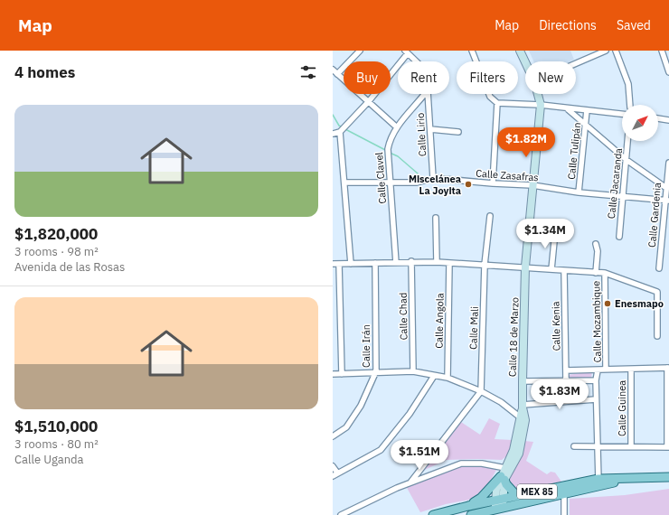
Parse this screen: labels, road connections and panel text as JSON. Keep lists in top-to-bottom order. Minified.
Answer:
{"streets":{"main road":["MEX 85"],"street":["Calle Lirio","Calle Tulipán","Calle Zasafras","Calle Clavel","Calle Jacaranda","Calle Gardenia","Calle Chad","Calle Angola","Calle Mozambique","Calle Kenia","Calle Mali","Calle 18 de Marzo","Calle Irán","Calle Guinea"]},"crossings":[["Calle Lirio","Calle Zasafras"],["Calle Tulipán","Calle Zasafras"],["Calle Zasafras","Calle Clavel"],["Calle Zasafras","Calle Jacaranda"],["Calle Zasafras","Calle Gardenia"],["Calle Zasafras","Calle 18 de Marzo"],["Calle 18 de Marzo","MEX 85"]],"places":["Miscelánea La Joyita","Enesmapo"],"north":"top right","page":{"header":"Map","nav":["Map","Directions","Saved"],"heading":"4 homes","chip":["Buy","Rent","Filters","New"],"list":[{"name":"$1,820,000","note":"3 rooms · 98 m² · Avenida de las Rosas"},{"name":"$1,510,000","note":"3 rooms · 80 m² · Calle Uganda"}],"price":["$1.82M","$1.34M","$1.83M","$1.51M"]}}
